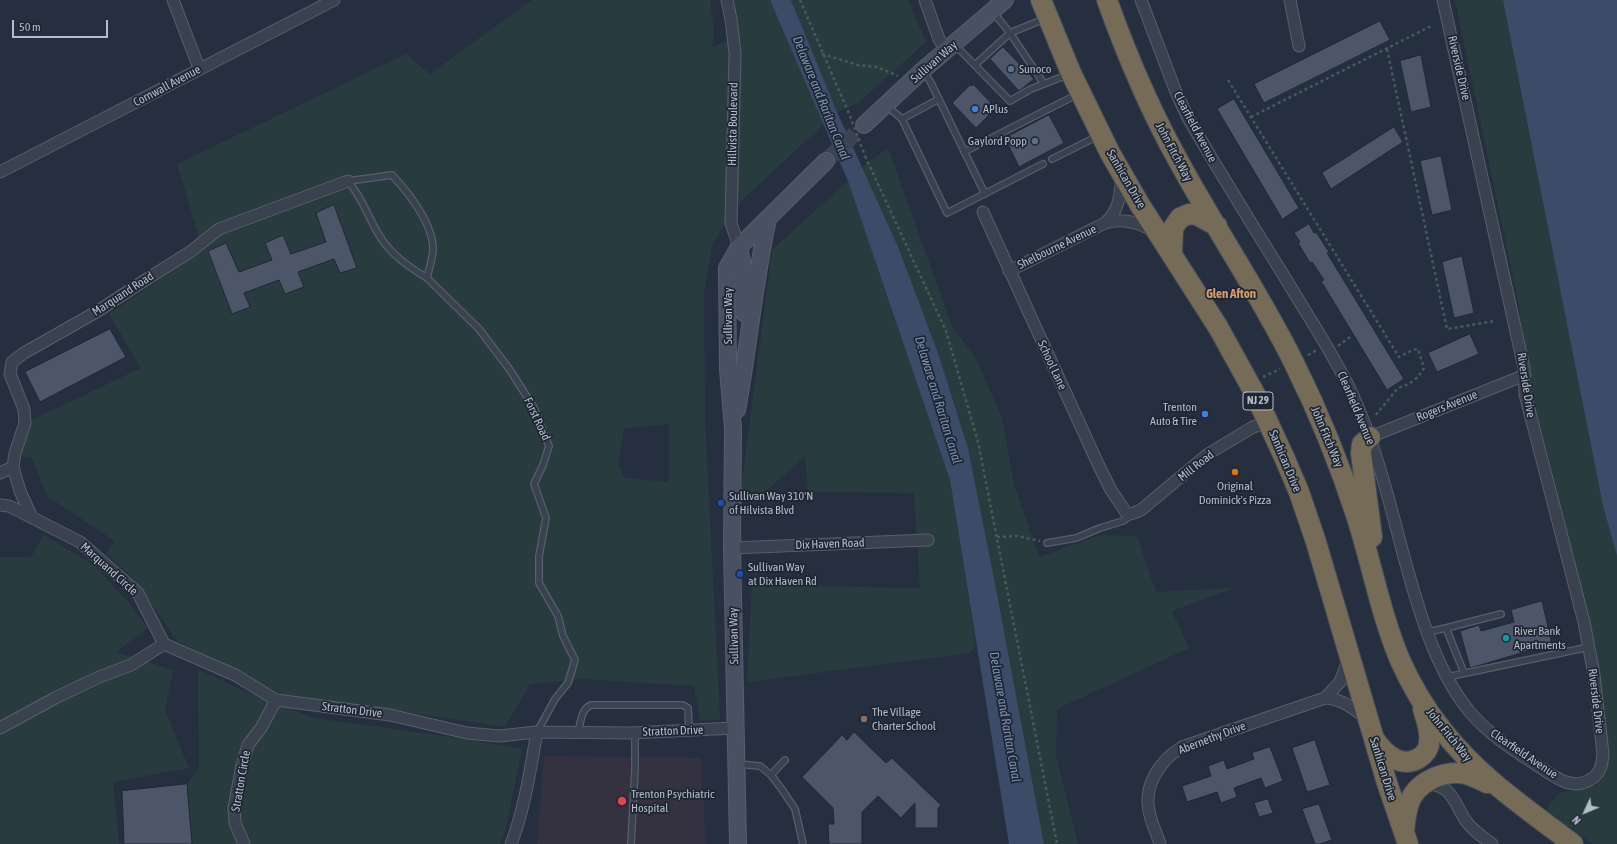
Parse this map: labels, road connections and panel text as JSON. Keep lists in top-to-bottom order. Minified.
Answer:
{"streets":{"highway":["John Fitch Way","Sanhican Drive","NJ 29"],"main road":["Sullivan Way"],"street":["Riverside Drive","Cornwall Avenue","Hillvista Boulevard","Clearfield Avenue","Shelbourne Avenue","Marquand Road","School Lane","Rogers Avenue","Mill Road","Dix Haven Road","Marquand Circle","Stratton Drive","Abernethy Drive","Stratton Circle"],"lane":["Forst Road"]},"crossings":[["Sullivan Way","Hillvista Boulevard"],["Sullivan Way","Dix Haven Road"],["Sullivan Way","Stratton Drive"],["Riverside Drive","Clearfield Avenue"],["Riverside Drive","Rogers Avenue"],["Clearfield Avenue","Rogers Avenue"],["Sanhican Drive","Shelbourne Avenue"],["Sanhican Drive","Mill Road"],["Sanhican Drive","Abernethy Drive"],["Shelbourne Avenue","School Lane"],["Marquand Road","Forst Road"],["School Lane","Mill Road"],["Forst Road","Stratton Drive"],["Marquand Circle","Stratton Drive"],["Stratton Drive","Stratton Circle"]],"districts":["Glen Afton"],"water":["Delaware and Raritan Canal"],"places":["Sunoco","APlus","Gaylord Popp","Trenton Auto & Tire","Original Dominick's Pizza","Sullivan Way 310'N of Hilvista Blvd","Sullivan Way at Dix Haven Rd","River Bank Apartments","The Village Charter School","Trenton Psychiatric Hospital"],"scale_bar":"50 m","north":"bottom left"}
